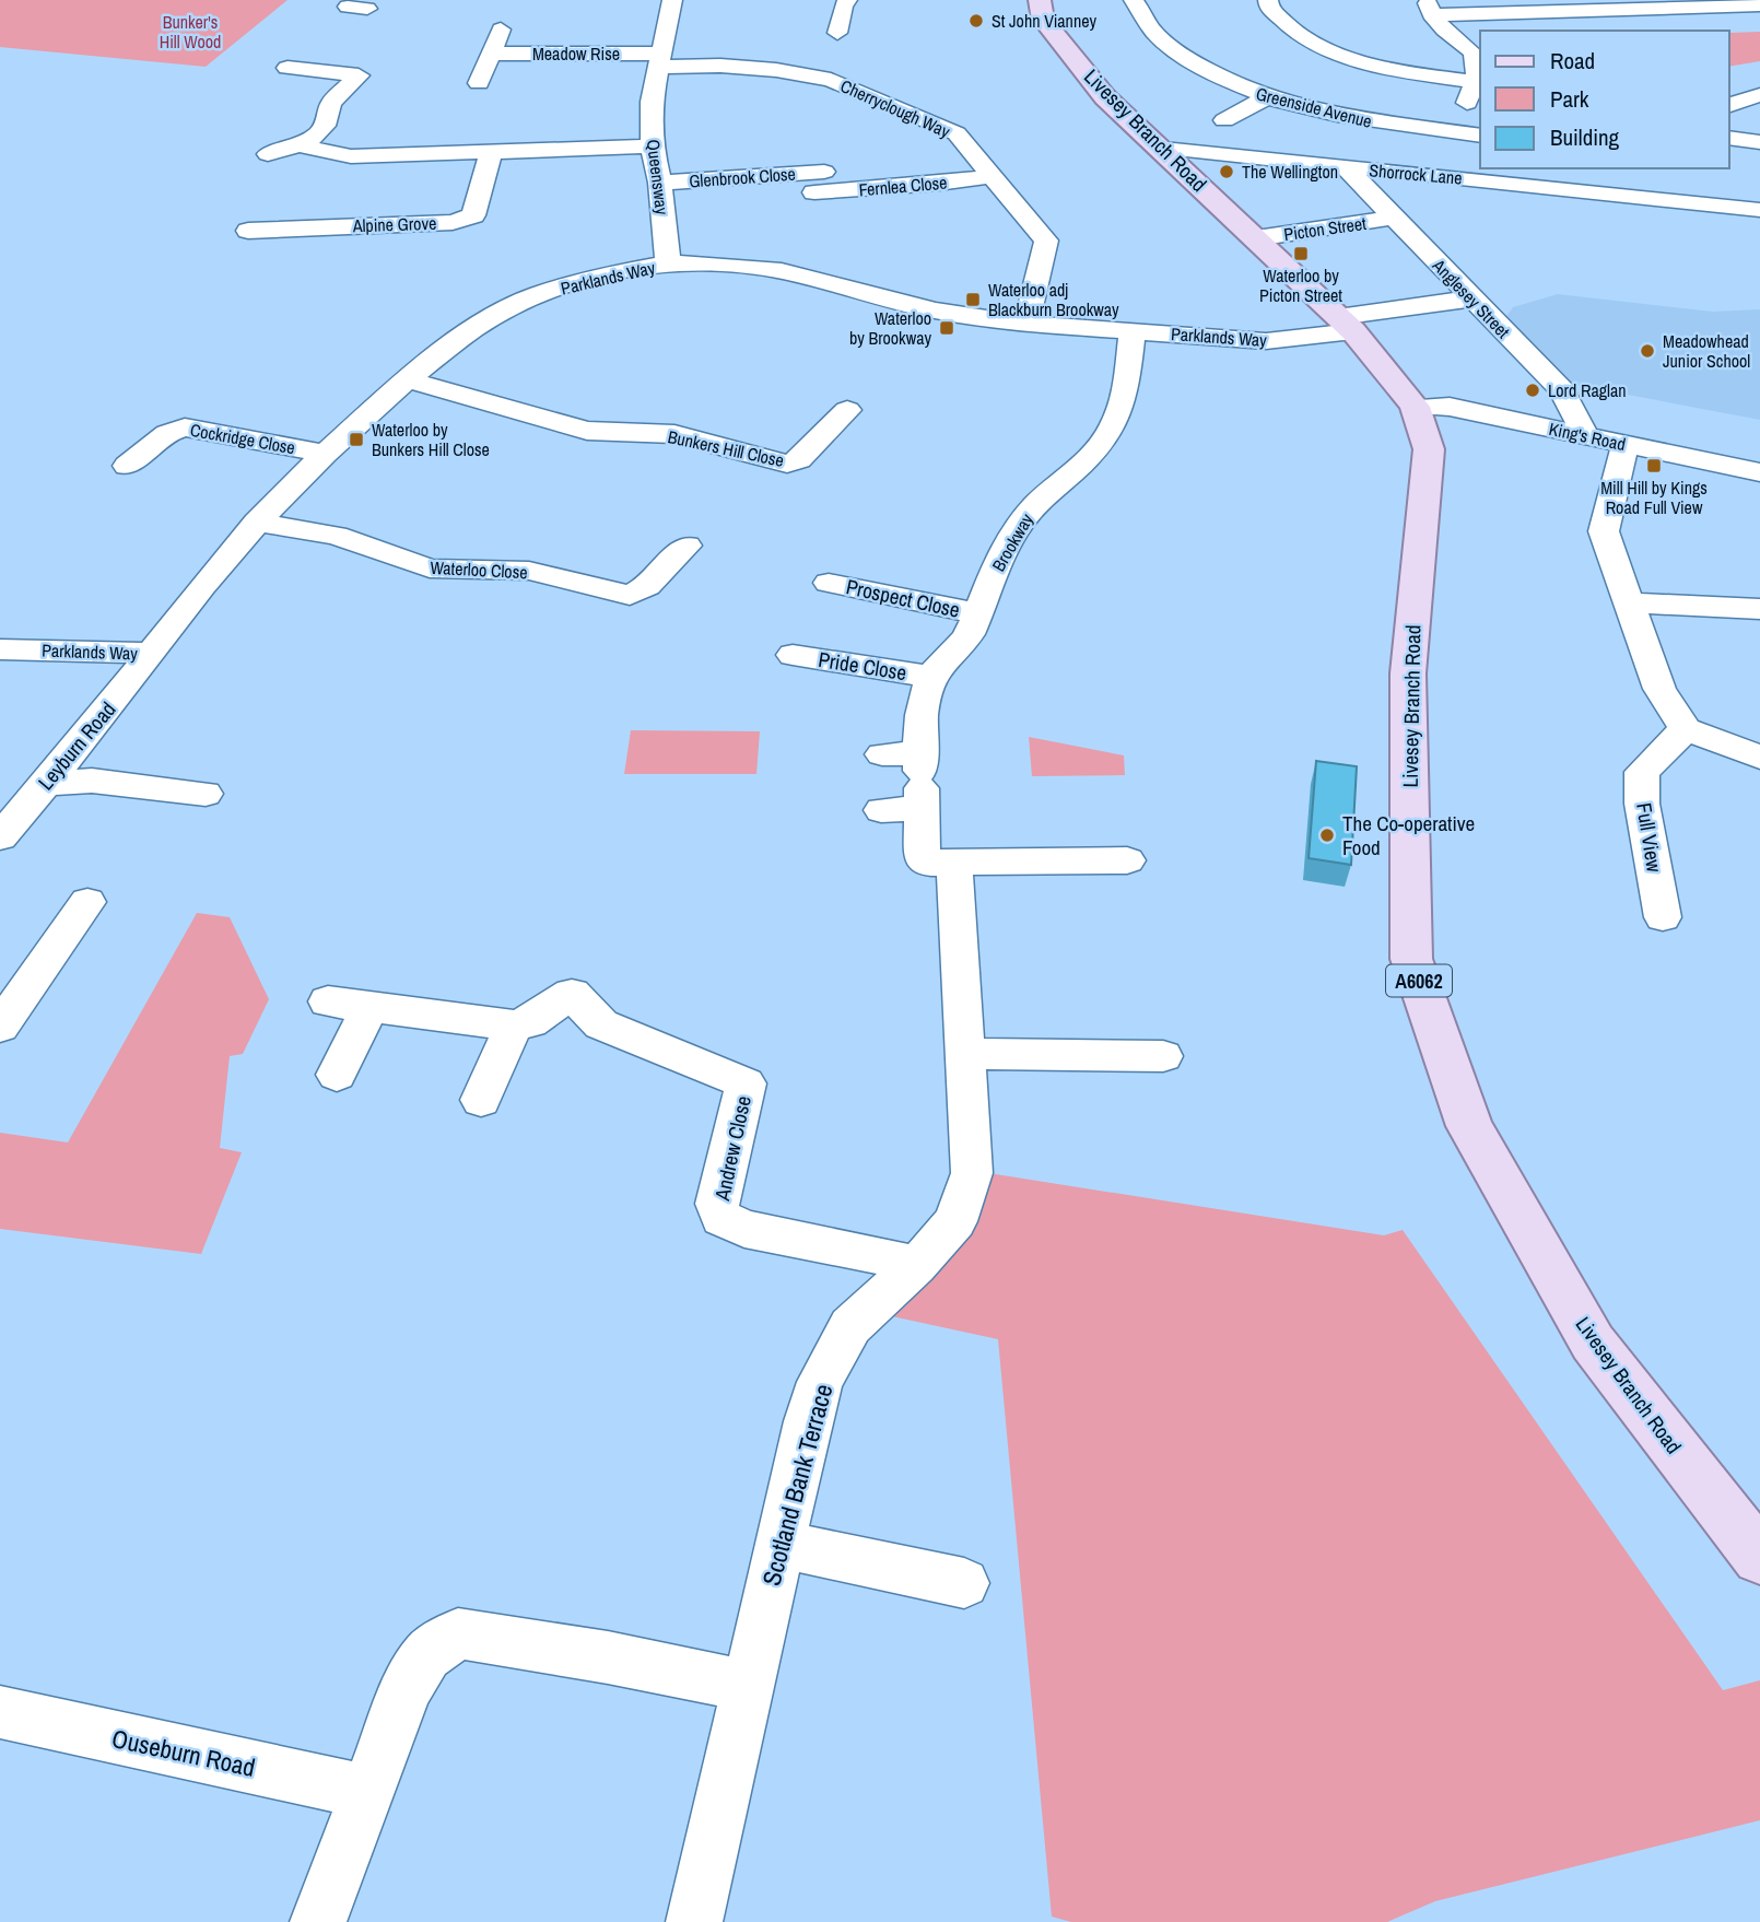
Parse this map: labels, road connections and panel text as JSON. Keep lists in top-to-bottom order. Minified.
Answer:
{"streets":{"main road":["Livesey Branch Road","A6062"],"street":["Meadow Rise","Greenside Avenue","Cherryclough Way","Shorrock Lane","Queensway","Glenbrook Close","Fernlea Close","Alpine Grove","Picton Street","Parklands Way","Anglesey Street","King's Road","Cockridge Close","Bunkers Hill Close","Brookway","Waterloo Close","Prospect Close","Pride Close","Leyburn Road","Full View","Andrew Close","Scotland Bank Terrace","Ouseburn Road"]},"crossings":[["Meadow Rise","Cherryclough Way"],["Meadow Rise","Queensway"],["Cherryclough Way","Queensway"],["Cherryclough Way","Fernlea Close"],["Cherryclough Way","Parklands Way"],["Livesey Branch Road","Shorrock Lane"],["Livesey Branch Road","Picton Street"],["Livesey Branch Road","Parklands Way"],["Livesey Branch Road","King's Road"],["Shorrock Lane","Anglesey Street"],["Queensway","Glenbrook Close"],["Queensway","Parklands Way"],["Glenbrook Close","Fernlea Close"],["Picton Street","Anglesey Street"],["Parklands Way","Anglesey Street"],["Parklands Way","Cockridge Close"],["Parklands Way","Bunkers Hill Close"],["Parklands Way","Brookway"],["Parklands Way","Waterloo Close"],["Parklands Way","Leyburn Road"],["Anglesey Street","King's Road"],["Brookway","Prospect Close"],["Brookway","Pride Close"],["Brookway","Scotland Bank Terrace"],["Andrew Close","Scotland Bank Terrace"]],"parks":["Bunker's Hill Wood"],"places":{"other":["St John Vianney","The Wellington","Meadowhead Junior School","Lord Raglan","The Co-operative Food"],"transit":["Waterloo by Picton Street","Waterloo adj Blackburn Brookway","Waterloo by Brookway","Waterloo by Bunkers Hill Close","Mill Hill by Kings Road Full View"]},"legend":["Road","Park","Building"]}
